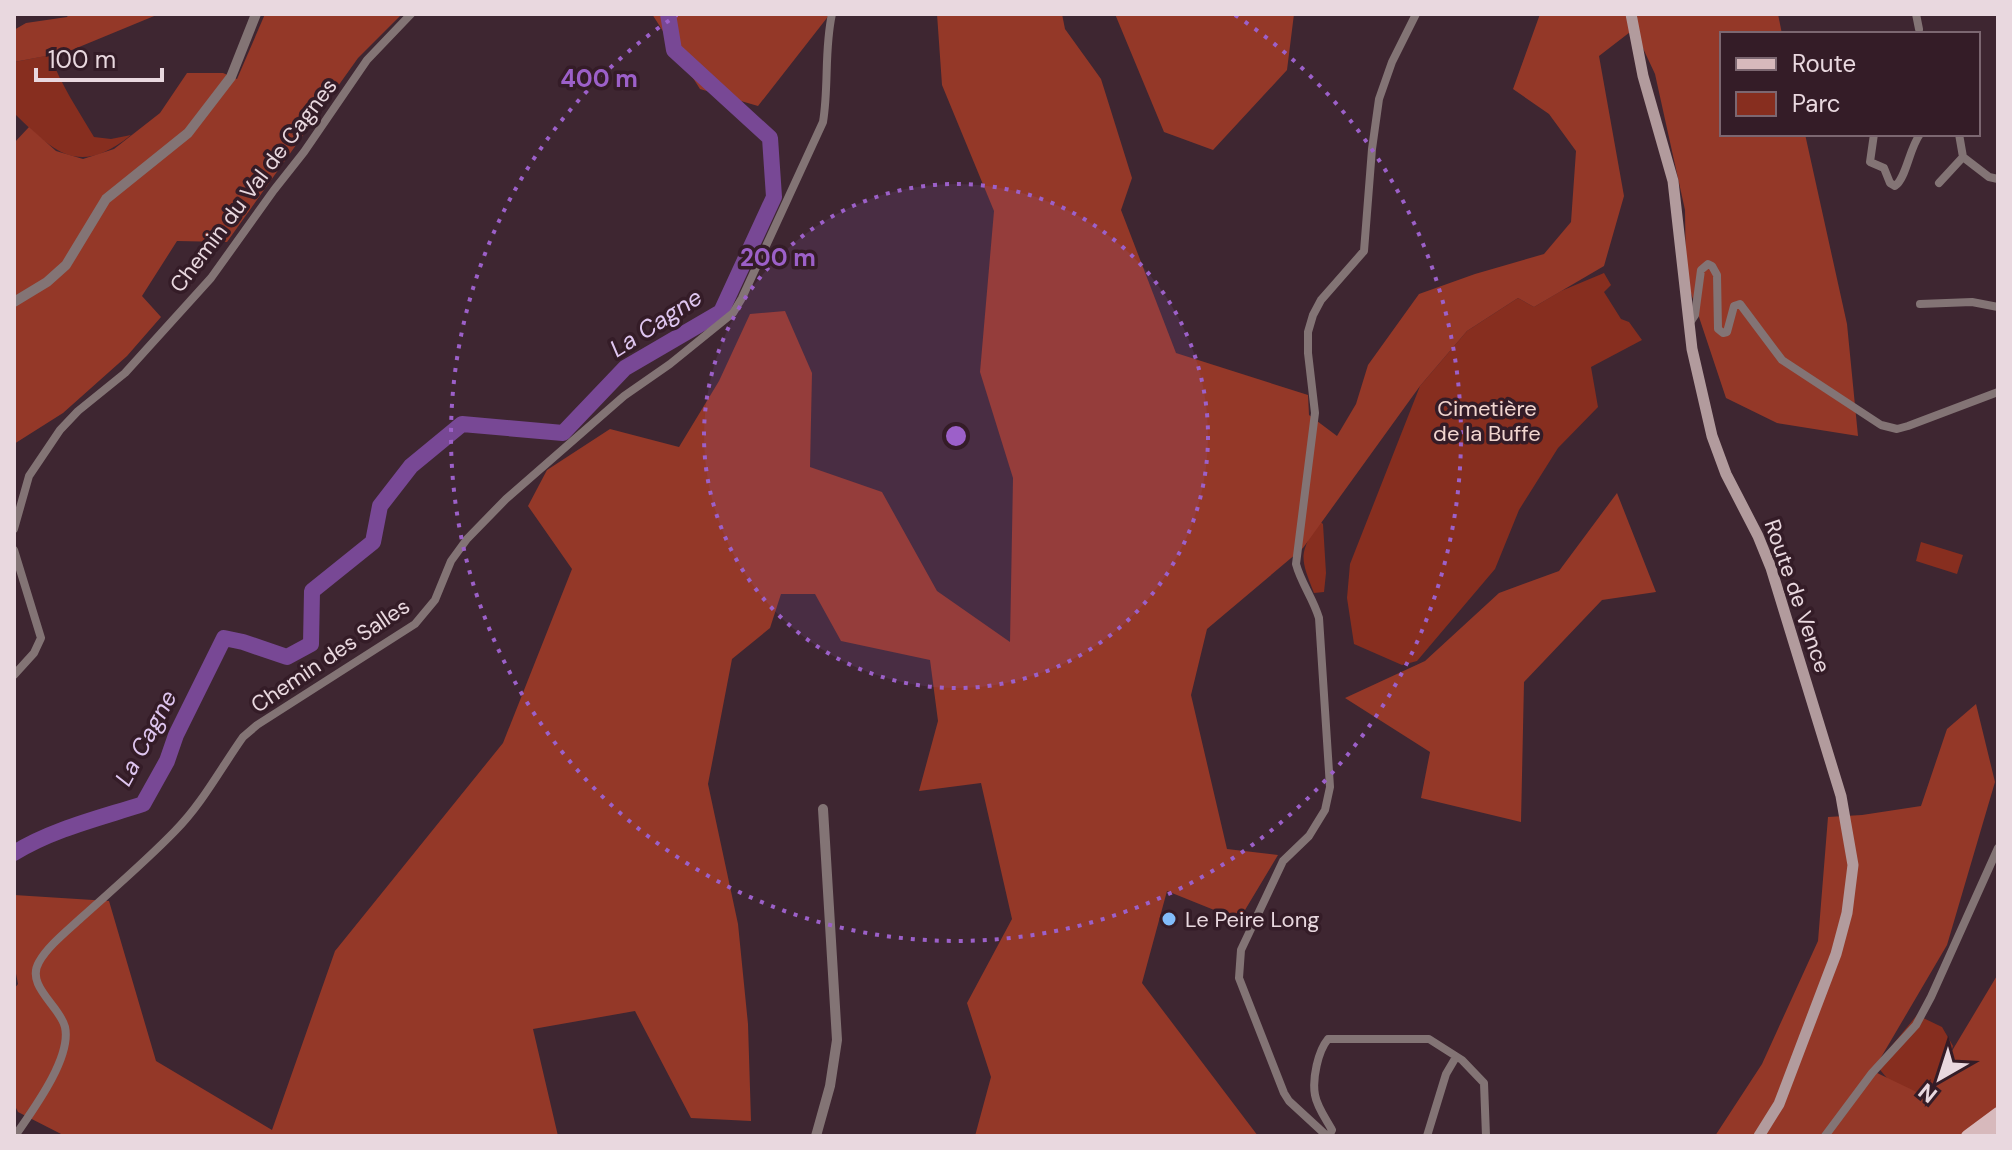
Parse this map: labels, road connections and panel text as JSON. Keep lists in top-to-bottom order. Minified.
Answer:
{"streets":{"main road":["Route de Vence"],"street":["Chemin du Val de Cagnes","Chemin des Salles"]},"water":["La Cagne"],"parks":["Cimetière de la Buffe"],"places":["Le Peire Long"],"legend":["Route","Parc"],"scale_bar":"100 m","north":"bottom left","rings":["400 m","200 m"]}
